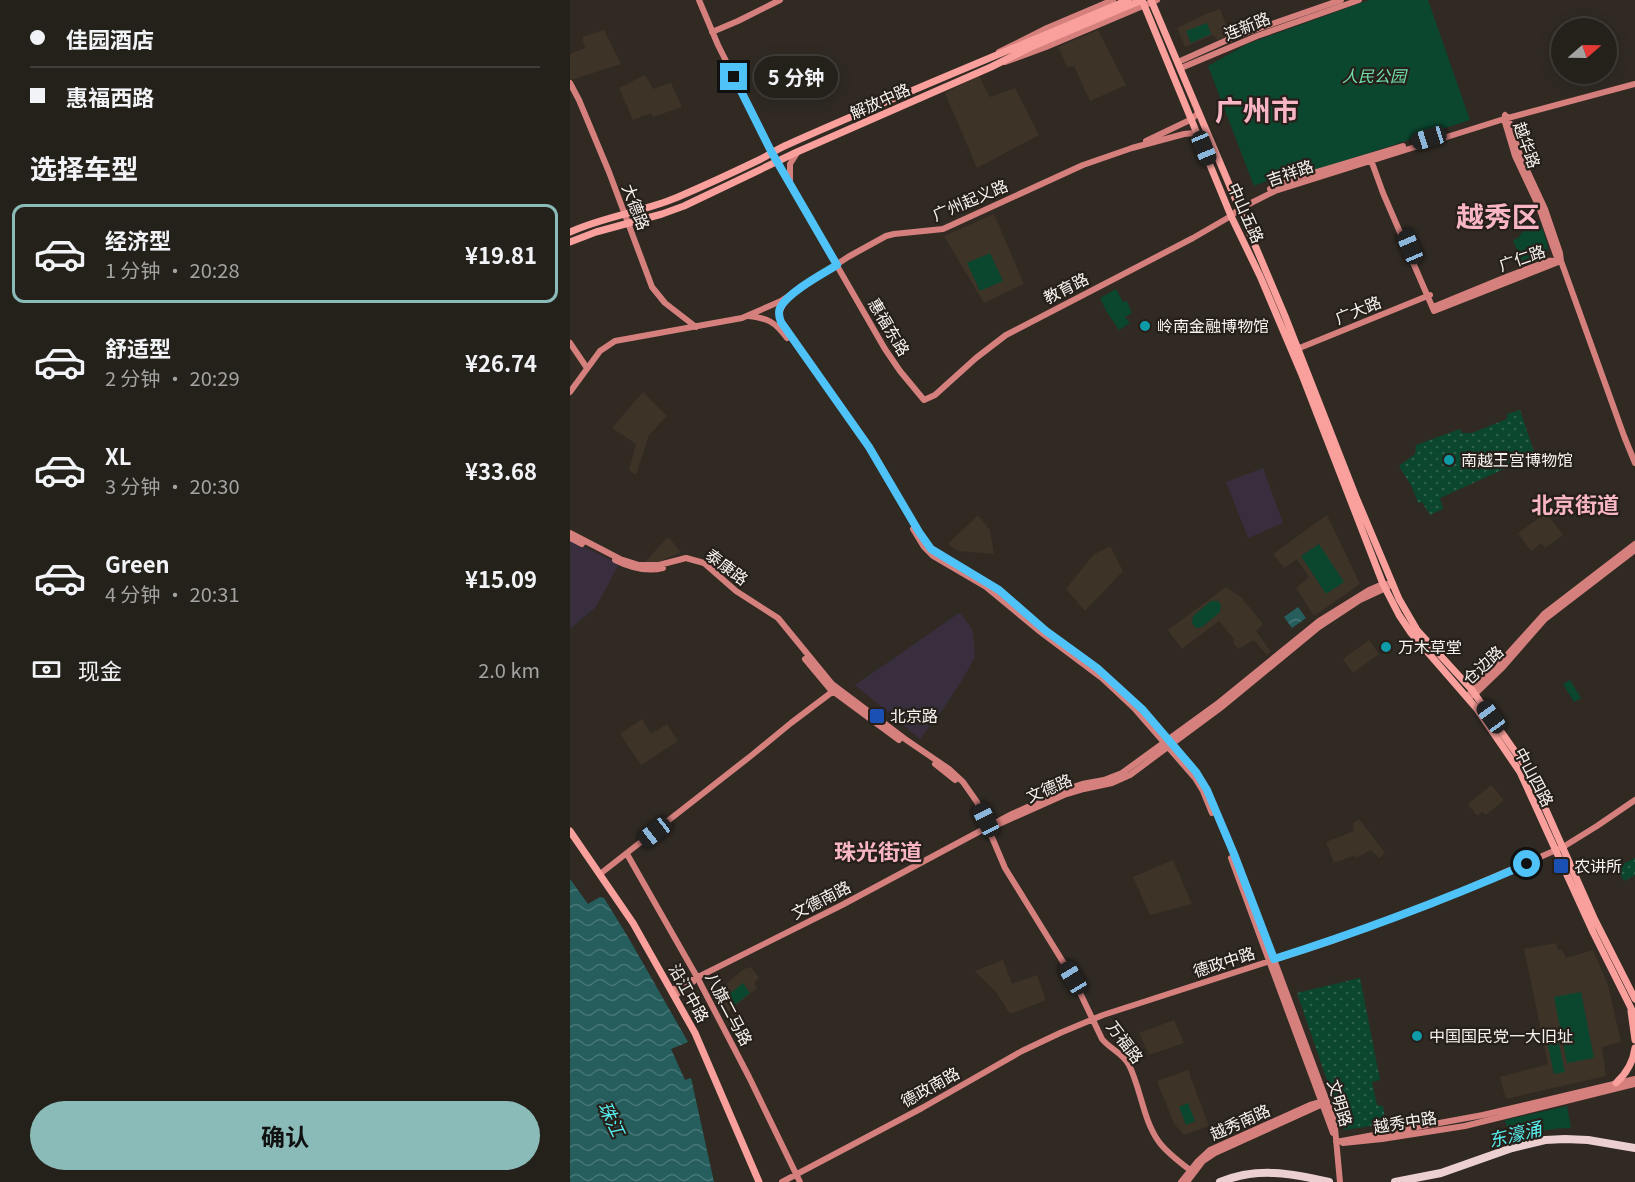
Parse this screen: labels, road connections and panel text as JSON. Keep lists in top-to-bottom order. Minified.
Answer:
{"streets":{"main road":["连新路","解放中路","越华路","吉祥路","广州起义路","大德路","中山五路","广仁路","教育路","广大路","惠福东路","泰康路","仓边路","中山四路","文德路","文德南路","德政中路","沿江中路","八旗二马路","万福路","德政南路","文明路","越秀南路","越秀中路"]},"crossings":[["连新路","中山五路"],["解放中路","大德路"],["解放中路","中山五路"],["解放中路","惠福东路"],["越华路","吉祥路"],["越华路","广仁路"],["吉祥路","中山五路"],["吉祥路","教育路"],["广州起义路","大德路"],["广州起义路","中山五路"],["广州起义路","惠福东路"],["中山五路","教育路"],["中山五路","广大路"],["中山五路","中山四路"],["广仁路","广大路"],["教育路","惠福东路"],["泰康路","万福路"],["仓边路","中山四路"],["中山四路","文德路"],["中山四路","德政中路"],["文德路","文德南路"],["文德路","万福路"],["文德路","文明路"],["文德南路","沿江中路"],["文德南路","八旗二马路"],["文德南路","万福路"],["德政中路","万福路"],["德政中路","德政南路"],["德政中路","文明路"],["八旗二马路","德政南路"],["万福路","德政南路"],["万福路","越秀南路"],["文明路","越秀南路"],["文明路","越秀中路"]],"districts":["广州市","越秀区","北京街道","珠光街道"],"water":["珠江","东濠涌"],"parks":["人民公园"],"places":{"other":["岭南金融博物馆","南越王宫博物馆","万木草堂","中国国民党一大旧址"],"transit":["北京路","农讲所"]},"north":"right","page":{"banner":["佳园酒店","惠福西路"],"bubble":"5 分钟","heading":"选择车型","list":[{"name":"经济型","note":"1 分钟 · 20:28","value":"¥19.81"},{"name":"舒适型","note":"2 分钟 · 20:29","value":"¥26.74"},{"name":"XL","note":"3 分钟 · 20:30","value":"¥33.68"},{"name":"Green","note":"4 分钟 · 20:31","value":"¥15.09"}],"pay":["现金","2.0 km"],"buttons":"确认"}}
